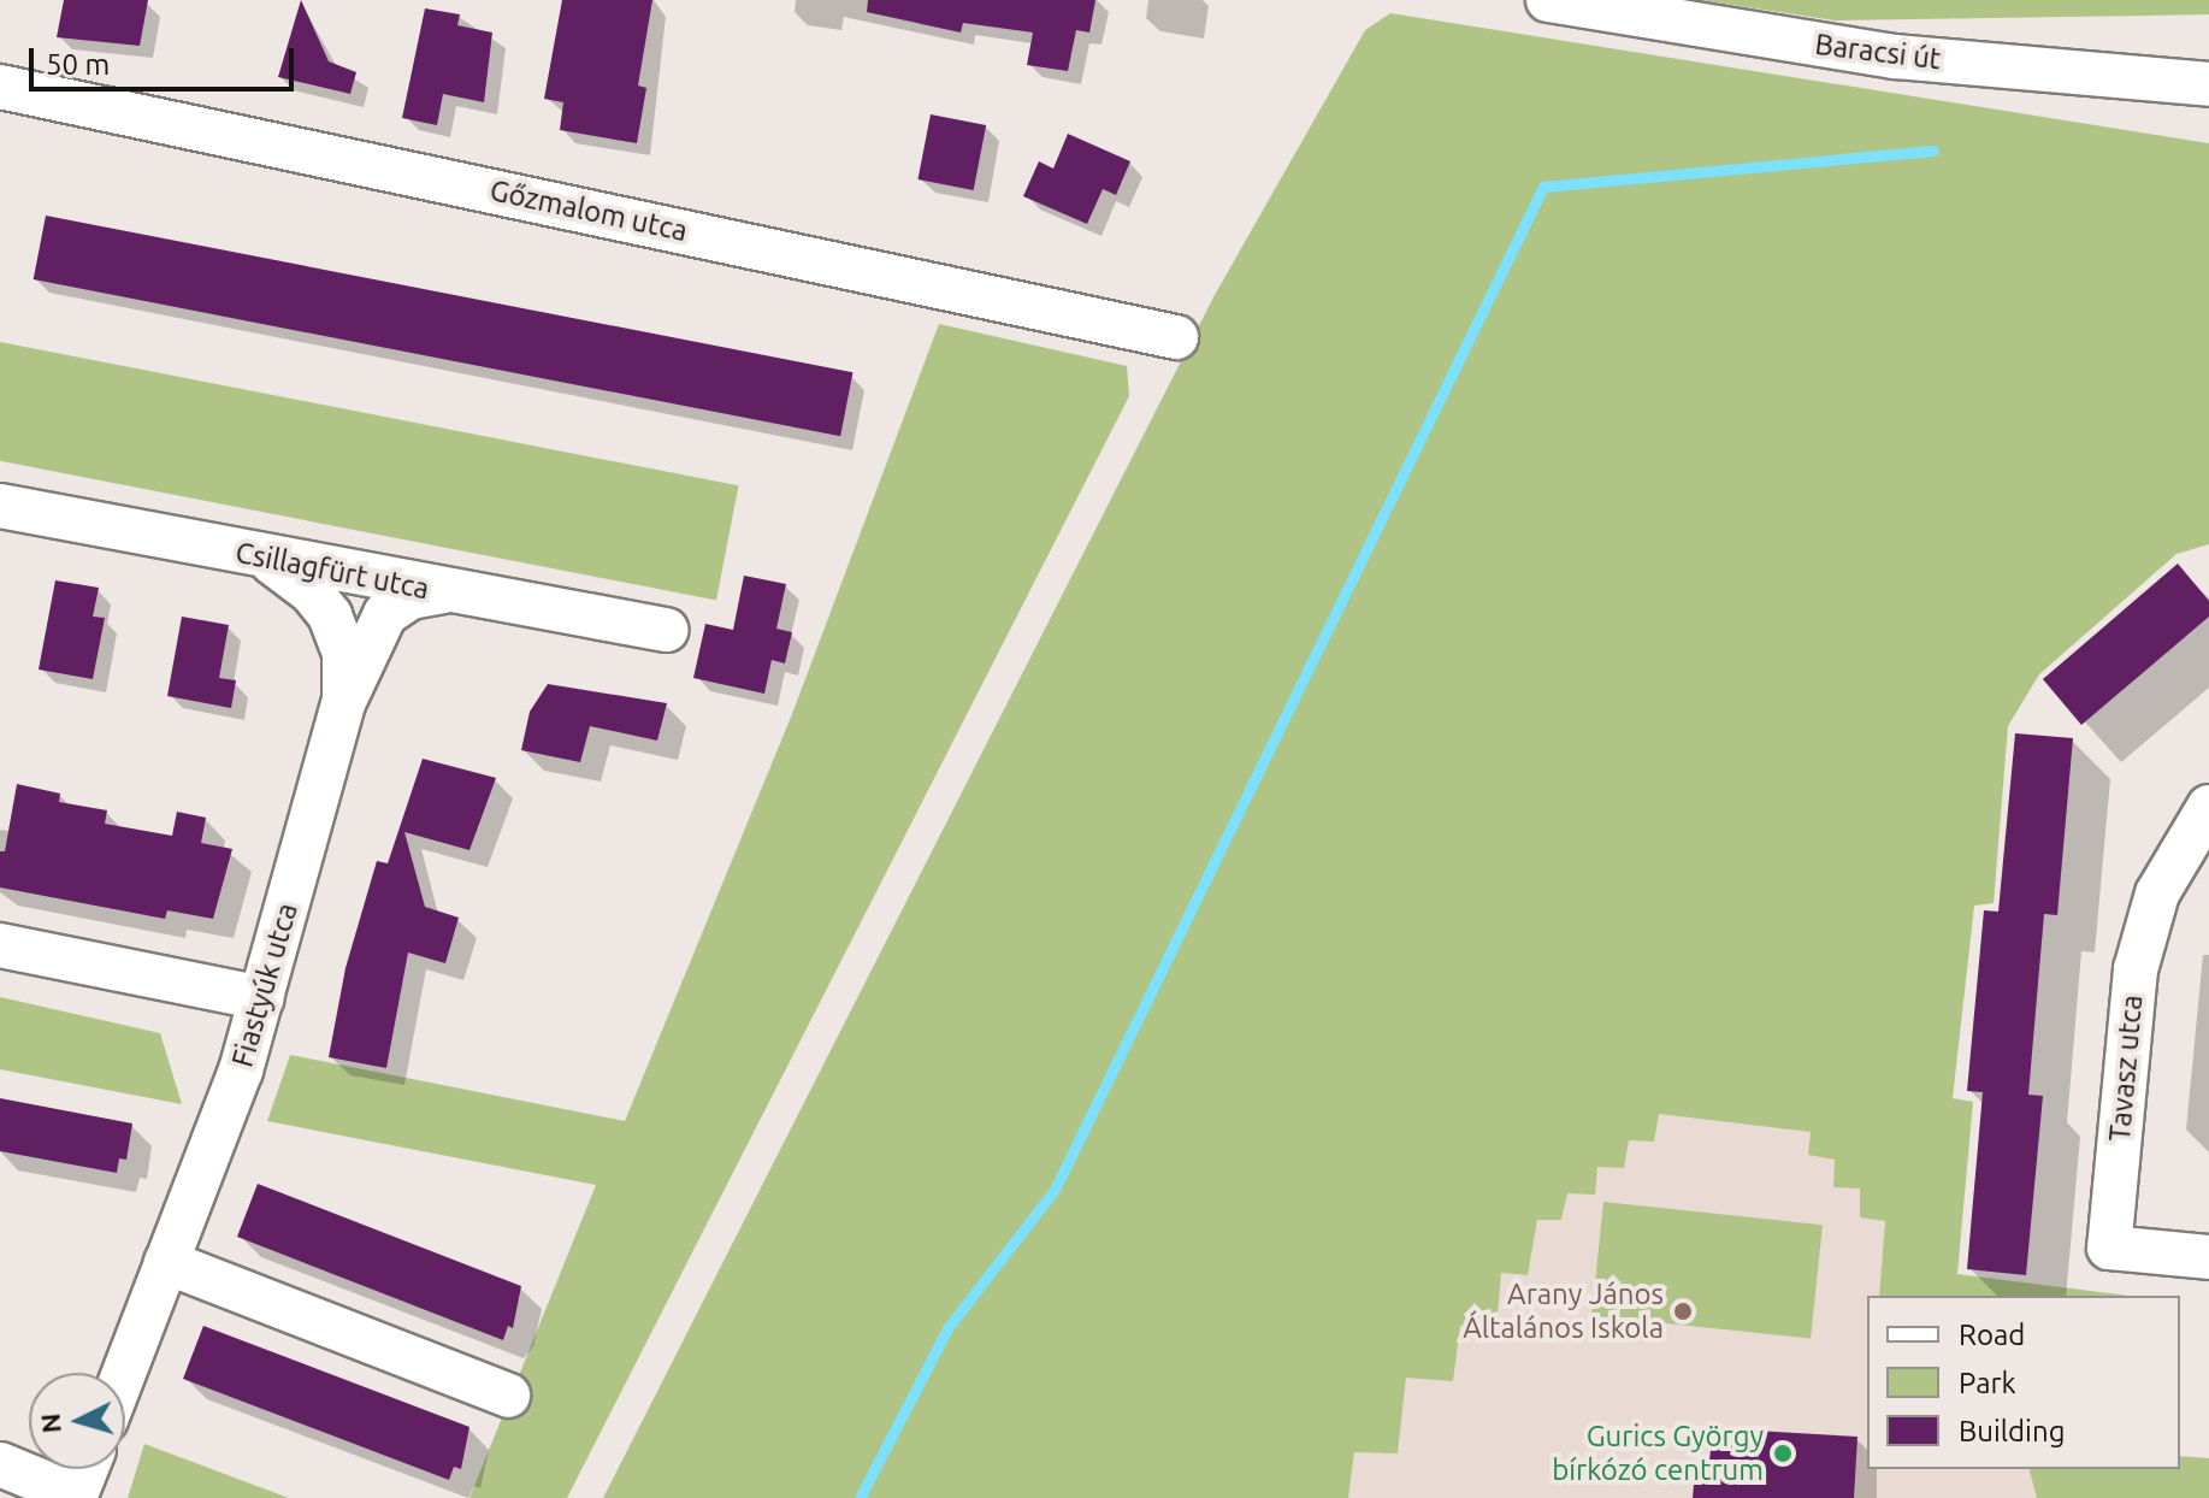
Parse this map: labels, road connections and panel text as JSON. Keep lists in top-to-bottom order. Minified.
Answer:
{"streets":{"street":["Baracsi út","Gőzmalom utca","Csillagfürt utca","Fiastyúk utca","Tavasz utca"]},"crossings":[["Csillagfürt utca","Fiastyúk utca"]],"places":["Arany János Általános Iskola","Gurics György bírkózó centrum"],"legend":["Road","Park","Building"],"scale_bar":"50 m","north":"left"}
